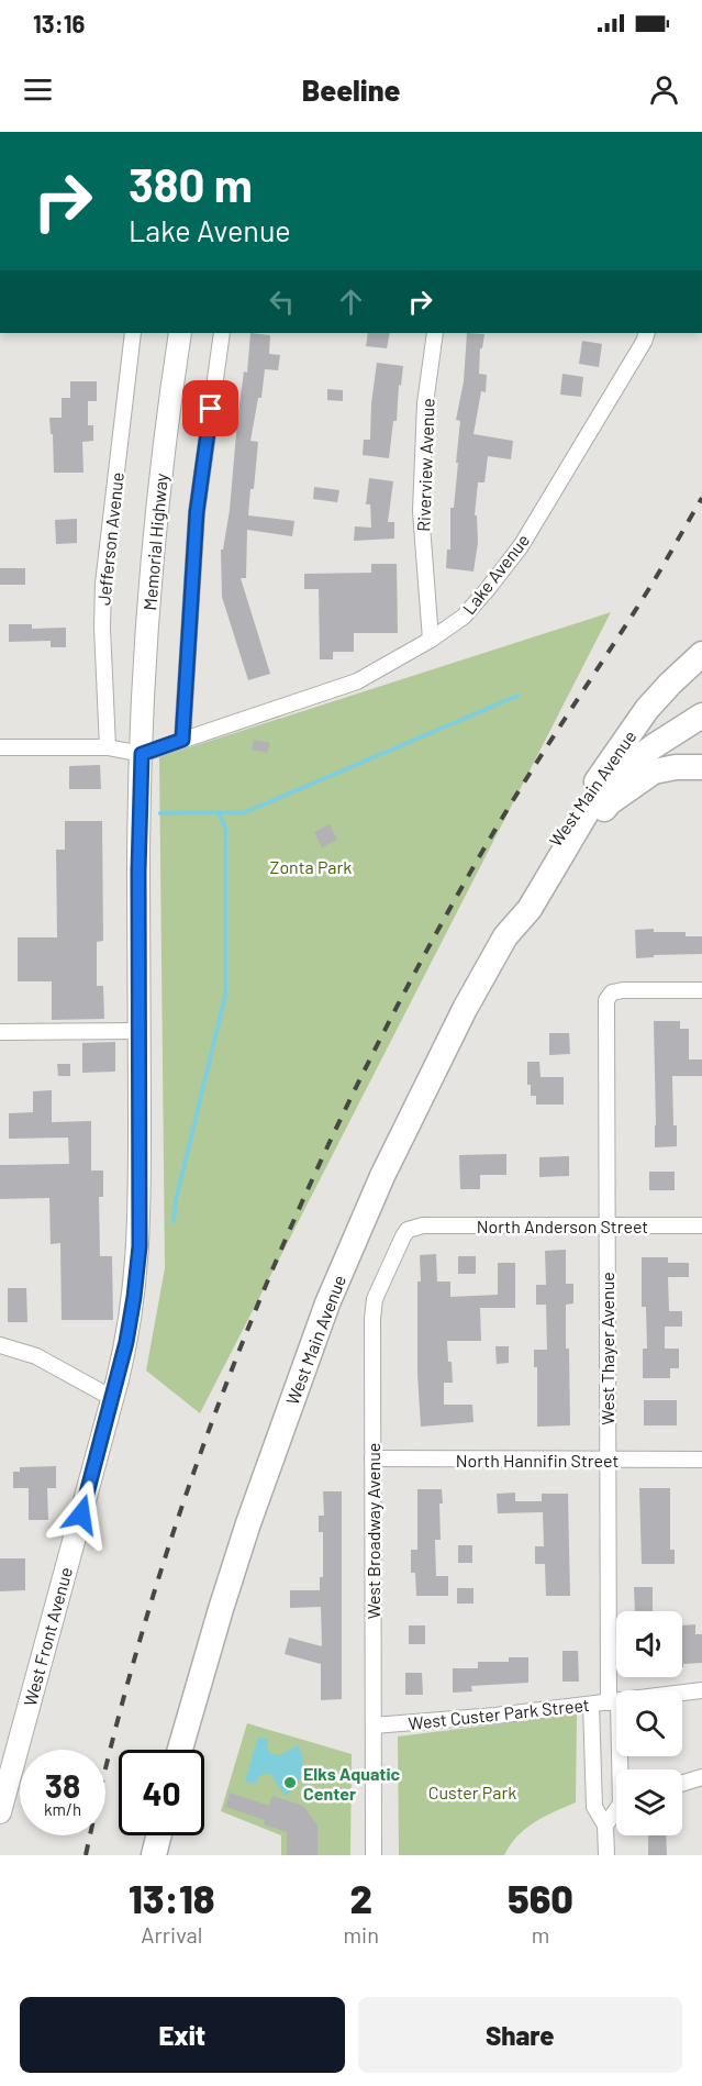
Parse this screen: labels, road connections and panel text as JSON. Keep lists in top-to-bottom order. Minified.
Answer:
{"streets":{"main road":["West Main Avenue"],"street":["Riverview Avenue","Jefferson Avenue","Memorial Highway","Lake Avenue","North Anderson Street","West Thayer Avenue","North Hannifin Street","West Broadway Avenue","West Front Avenue","West Custer Park Street"]},"crossings":[["Riverview Avenue","Lake Avenue"],["Memorial Highway","Lake Avenue"],["Memorial Highway","West Front Avenue"],["Lake Avenue","West Front Avenue"],["North Anderson Street","West Thayer Avenue"],["North Anderson Street","West Broadway Avenue"],["West Thayer Avenue","North Hannifin Street"],["West Thayer Avenue","West Custer Park Street"],["North Hannifin Street","West Broadway Avenue"],["West Broadway Avenue","West Custer Park Street"]],"parks":["Zonta Park","Custer Park"],"places":["Elks Aquatic Center"],"page":{"status":"13:16","header":"Beeline","turn":["380 m","Lake Avenue"],"speed":"38 km/h","limit":"40","eta":["13:18","Arrival","2","min","560","m"],"buttons":["Exit","Share"]}}
